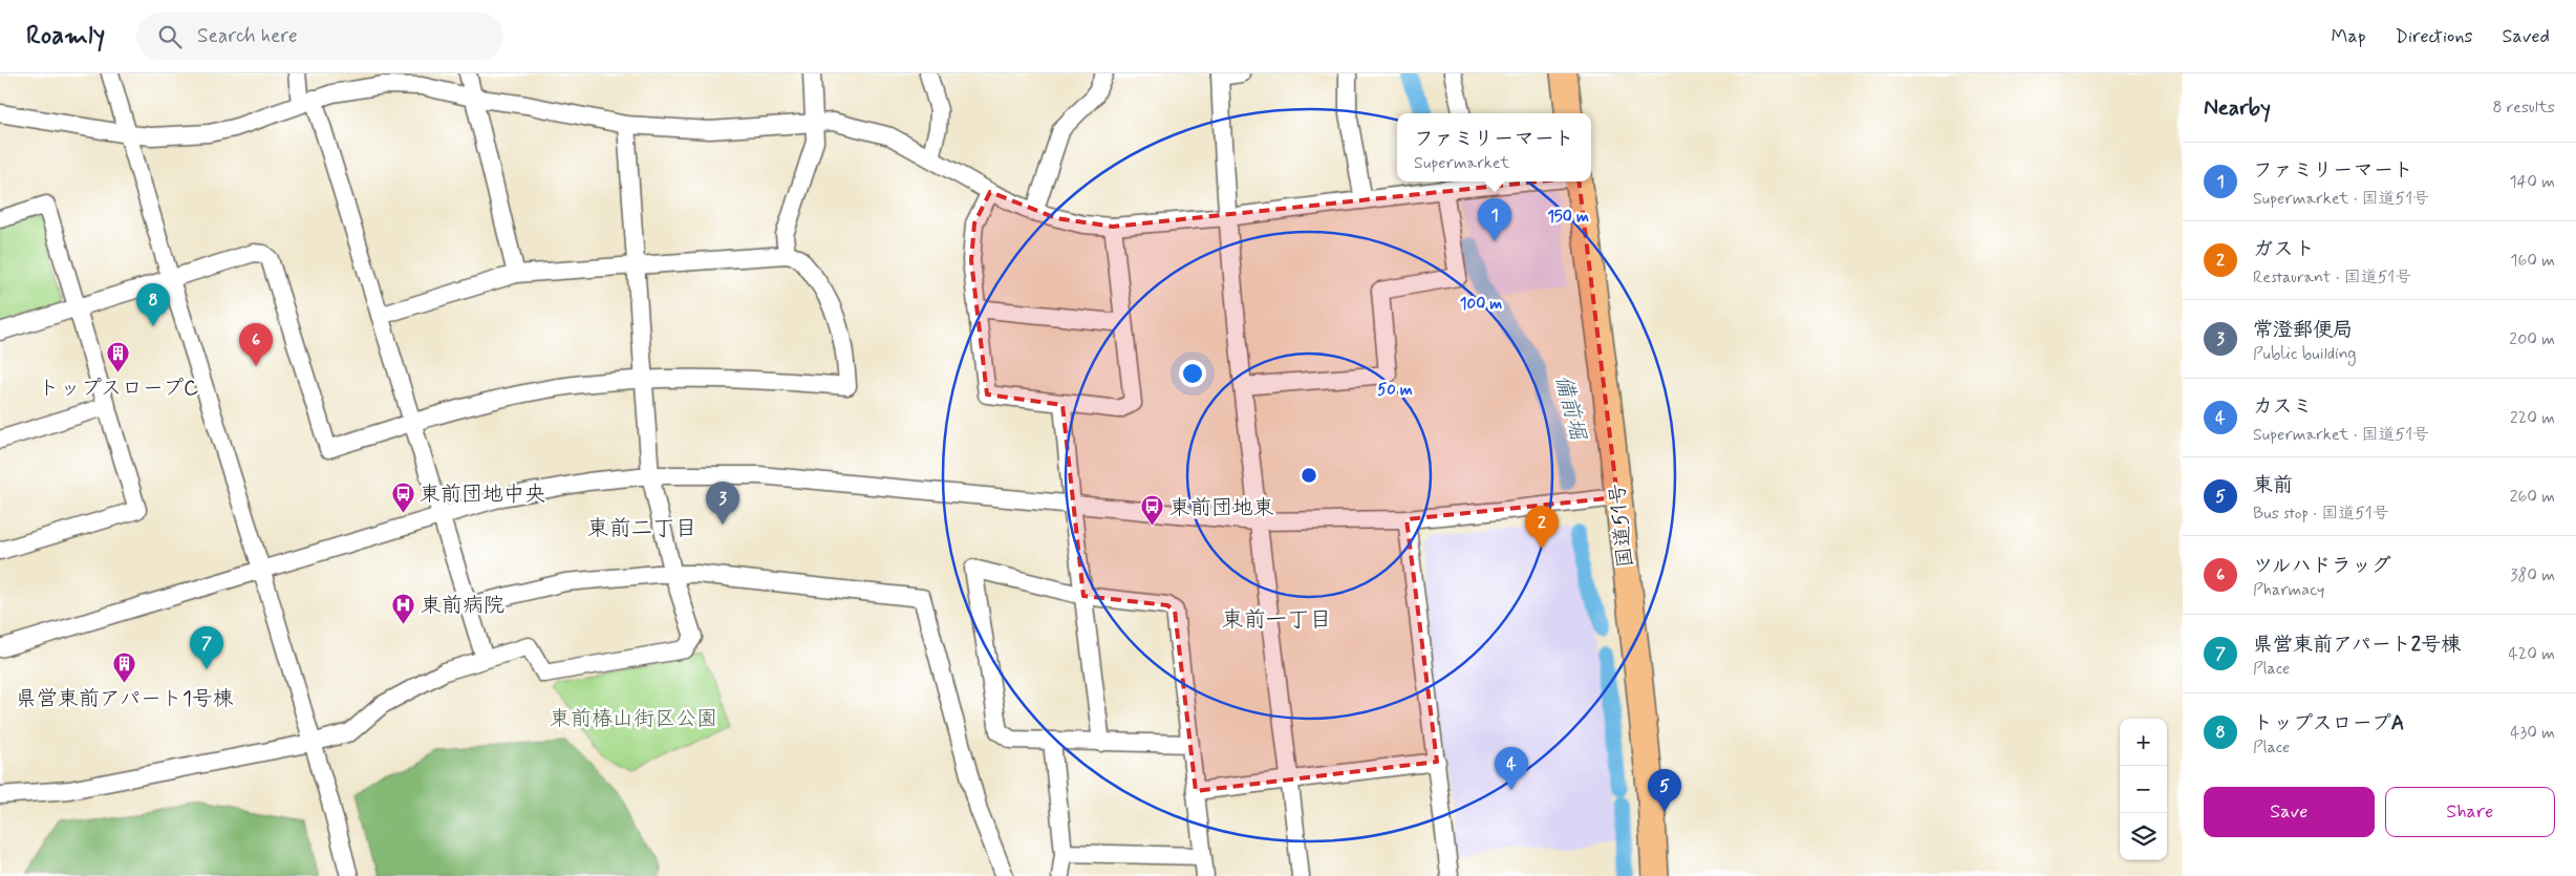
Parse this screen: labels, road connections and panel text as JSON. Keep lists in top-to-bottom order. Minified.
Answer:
{"streets":{"highway":["国道51号"]},"districts":["東前二丁目","東前一丁目"],"water":["備前堀"],"parks":["東前椿山街区公園"],"places":{"building":["トップスロープC","県営東前アパート1号棟"],"bus stop":["東前団地中央","東前団地東"],"hospital":["東前病院"]},"page":{"header":"Roamly","search":"Search here","nav":["Map","Directions","Saved"],"heading":["Nearby","8 results"],"popup":["ファミリーマート","Supermarket"],"list":[{"mark":"1","name":"ファミリーマート","note":"Supermarket · 国道51号","value":"140 m"},{"mark":"2","name":"ガスト","note":"Restaurant · 国道51号","value":"160 m"},{"mark":"3","name":"常澄郵便局","note":"Public building","value":"200 m"},{"mark":"4","name":"カスミ","note":"Supermarket · 国道51号","value":"220 m"},{"mark":"5","name":"東前","note":"Bus stop · 国道51号","value":"260 m"},{"mark":"6","name":"ツルハドラッグ","note":"Pharmacy","value":"380 m"},{"mark":"7","name":"県営東前アパート2号棟","note":"Place","value":"420 m"},{"mark":"8","name":"トップスロープA","note":"Place","value":"430 m"}],"pins":["1","8","6","3","2","7","4","5"],"map_buttons":["+","−"],"buttons":["Save","Share"]},"rings":["150 m","100 m","50 m"]}
